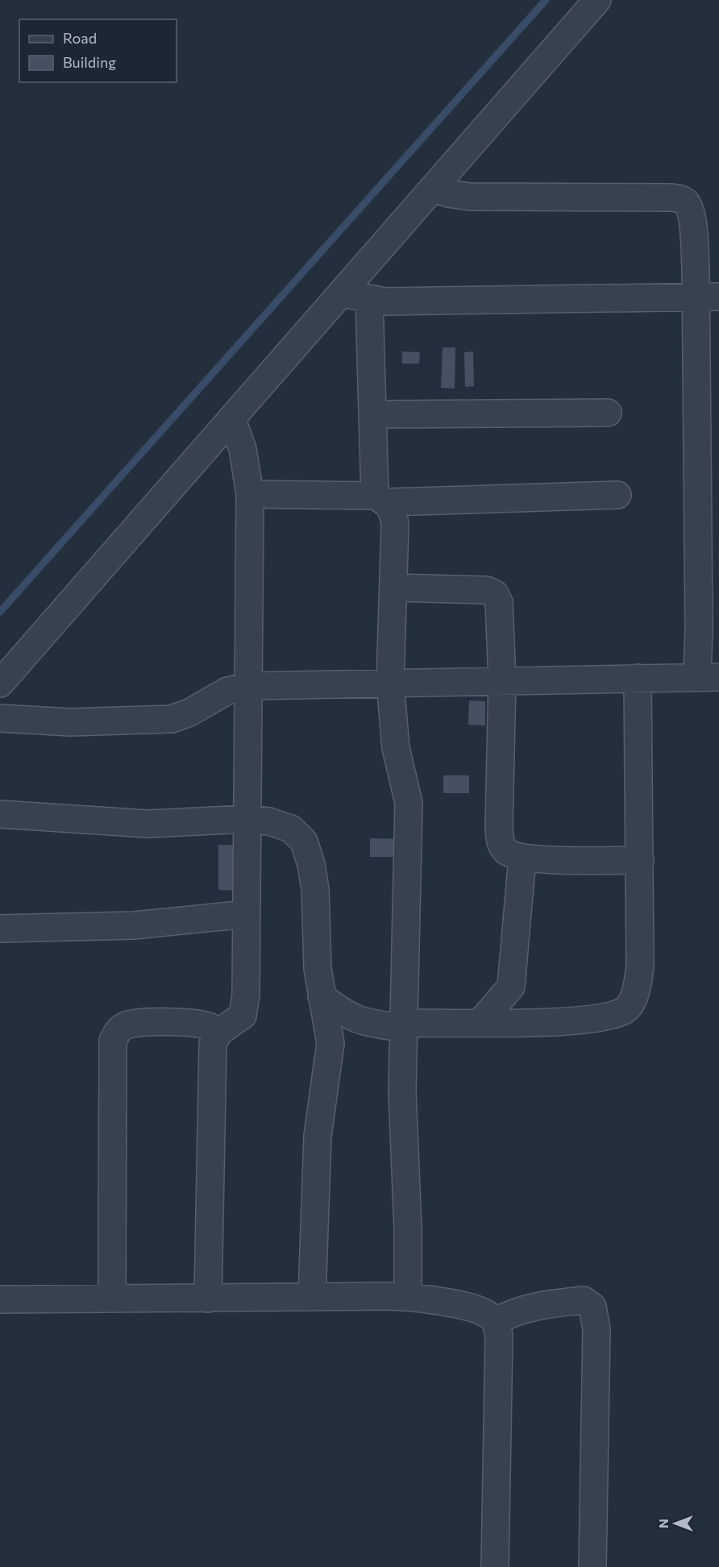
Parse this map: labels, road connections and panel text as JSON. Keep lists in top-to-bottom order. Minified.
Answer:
{"legend":["Road","Building"],"north":"left"}
